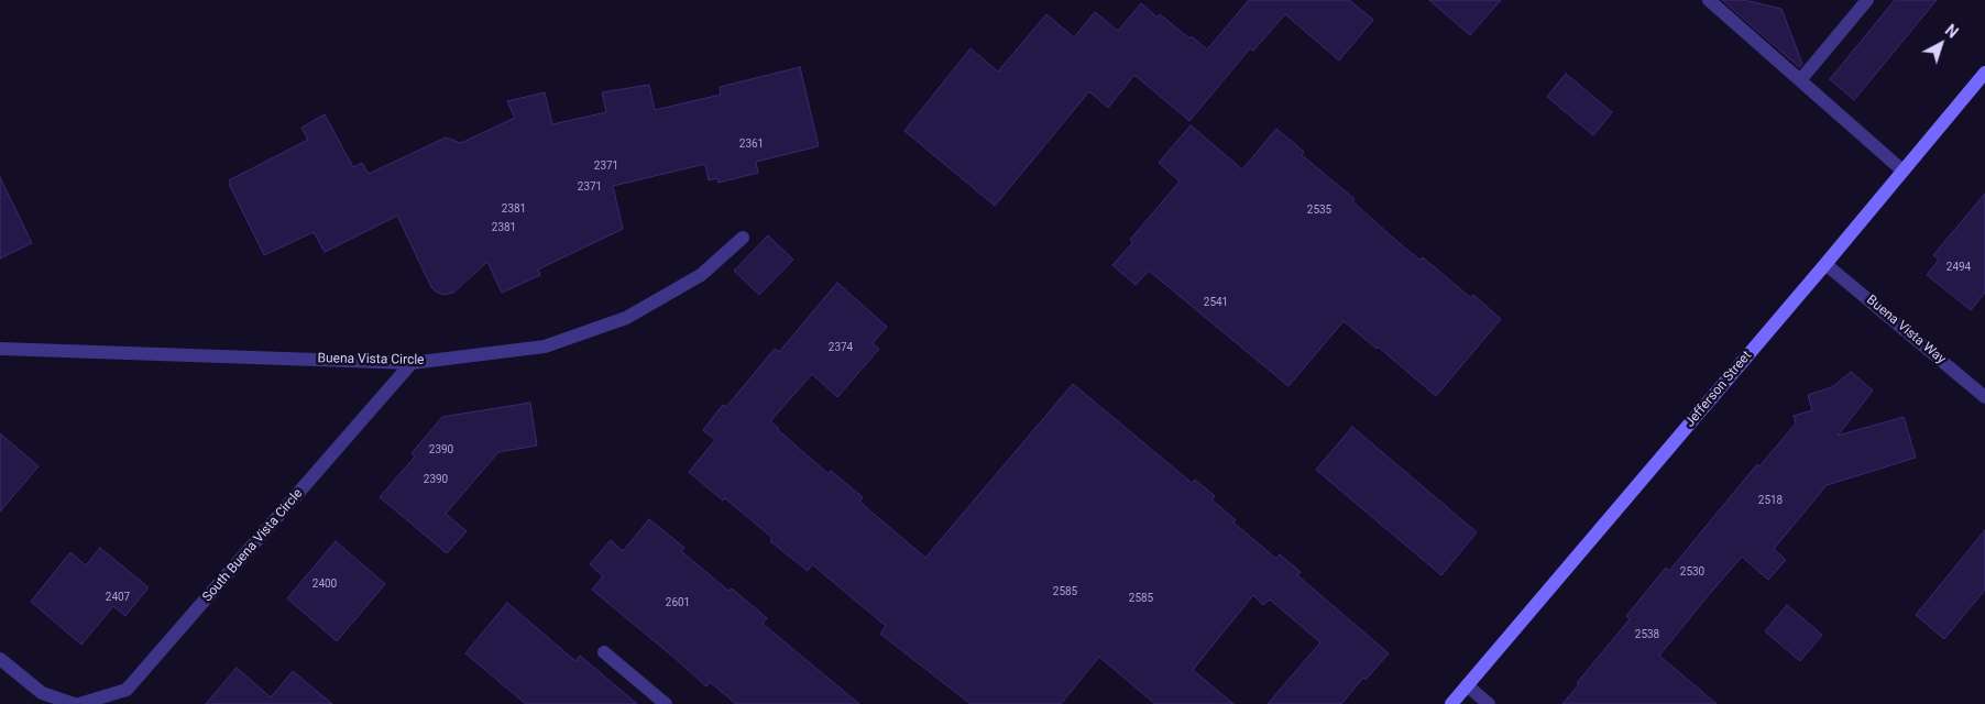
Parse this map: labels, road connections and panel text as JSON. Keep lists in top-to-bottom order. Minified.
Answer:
{"streets":{"main road":["Jefferson Street"],"street":["Buena Vista Way","Buena Vista Circle","South Buena Vista Circle"]},"crossings":[["Buena Vista Way","Jefferson Street"],["Buena Vista Circle","South Buena Vista Circle"]],"house_numbers":["2361","2371","2371","2381","2535","2381","2494","2541","2374","2390","2390","2518","2530","2400","2585","2407","2585","2601","2538"],"north":"top right"}
